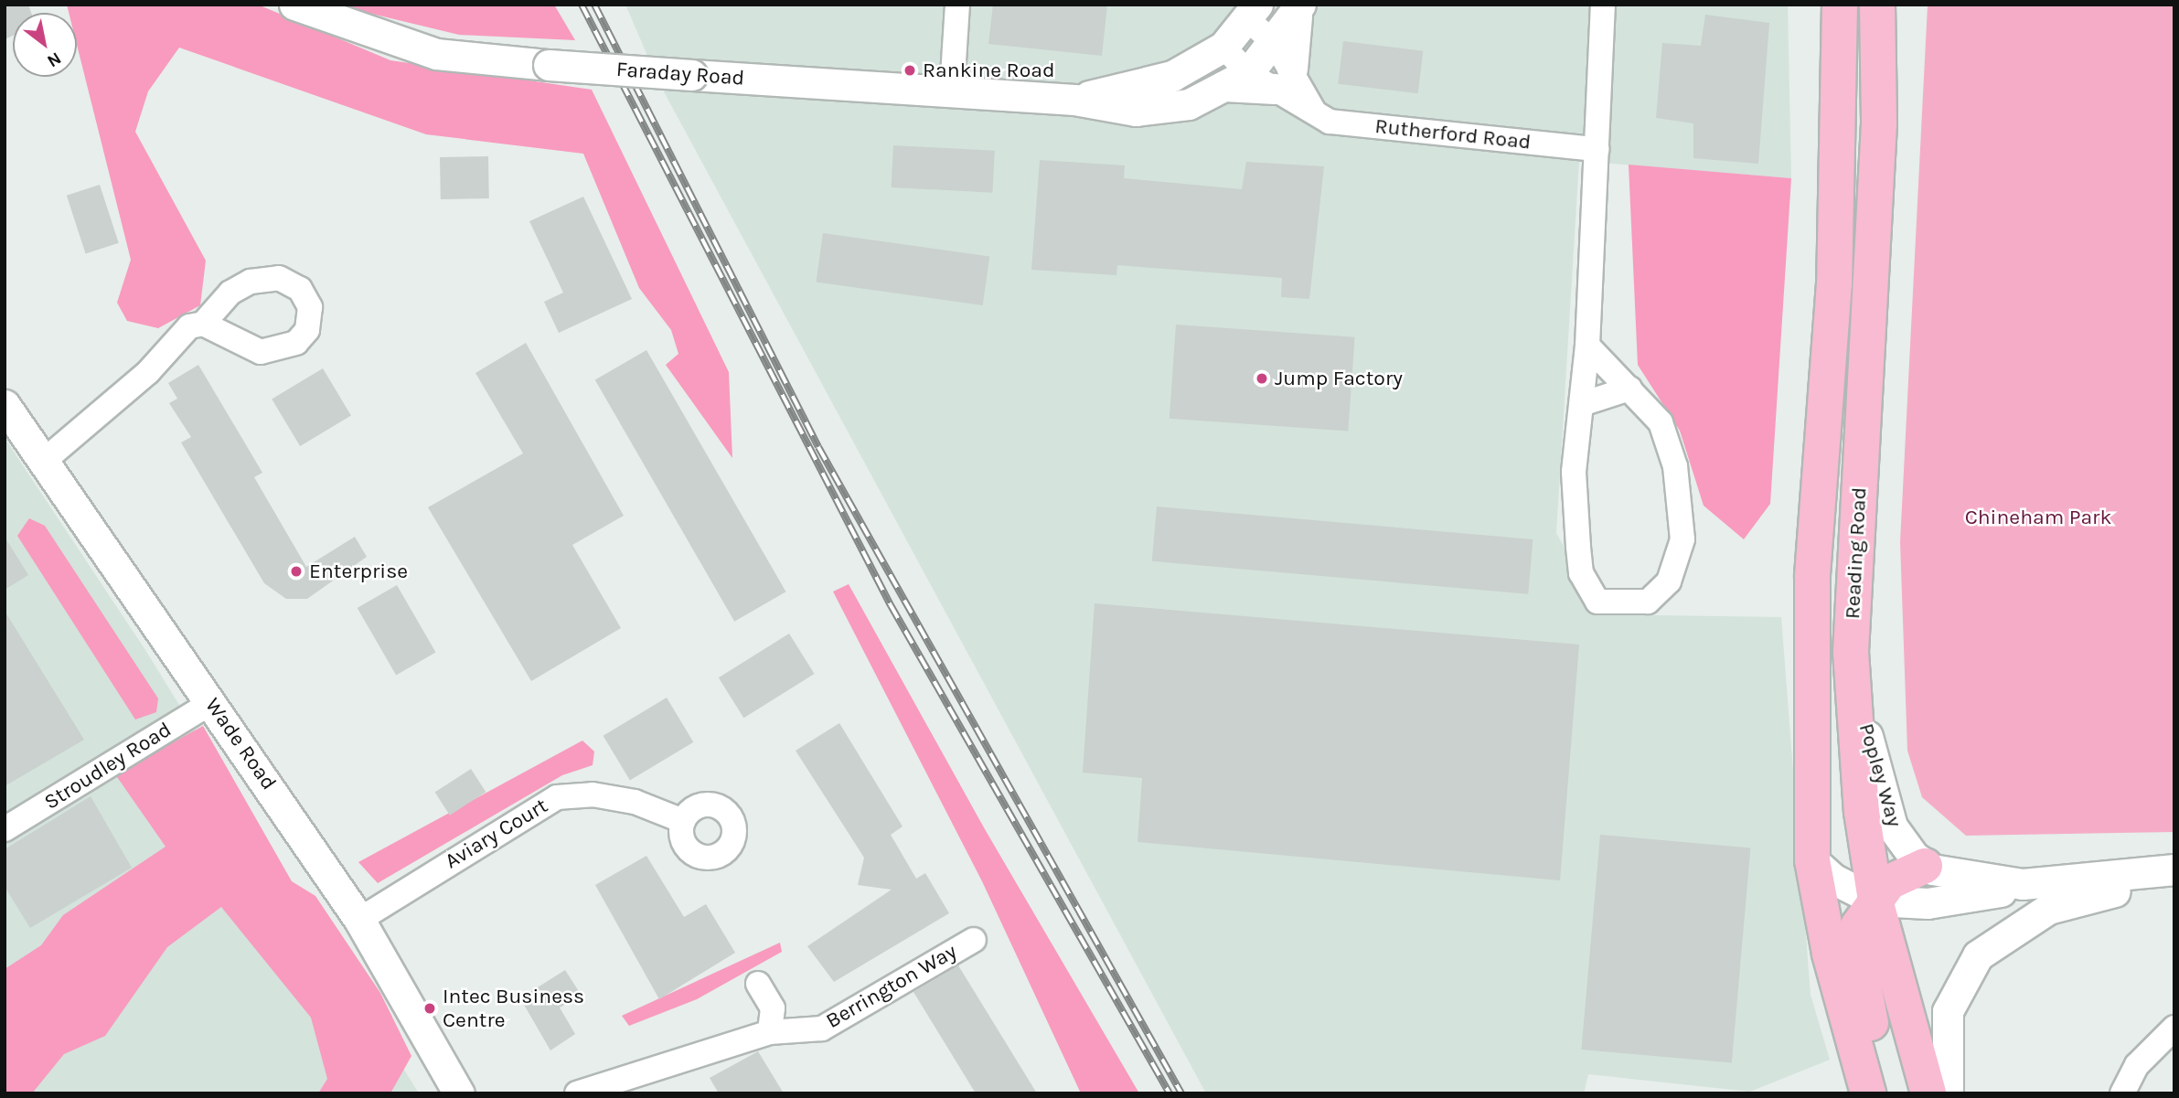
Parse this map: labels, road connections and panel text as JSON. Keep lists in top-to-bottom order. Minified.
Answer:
{"streets":{"highway":["Reading Road"],"street":["Faraday Road","Rutherford Road","Wade Road","Stroudley Road","Popley Way","Aviary Court","Berrington Way"]},"crossings":[["Faraday Road","Rutherford Road"],["Reading Road","Popley Way"],["Wade Road","Stroudley Road"],["Wade Road","Aviary Court"]],"parks":["Chineham Park"],"places":["Rankine Road","Jump Factory","Enterprise","Intec Business Centre"],"north":"bottom right"}
